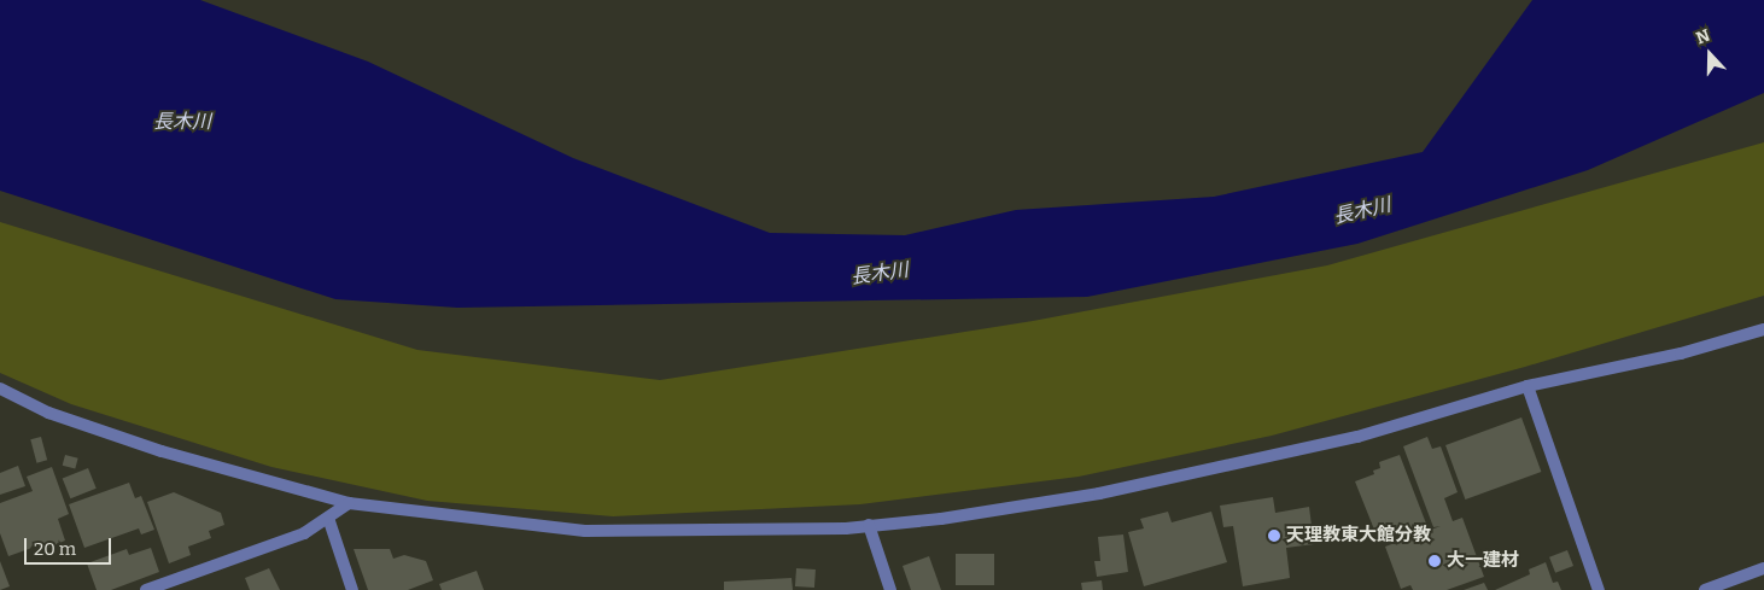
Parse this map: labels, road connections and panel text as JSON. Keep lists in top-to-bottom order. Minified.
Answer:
{"water":["長木川"],"places":["天理教東大館分教","大一建材"],"scale_bar":"20 m","north":"top"}
